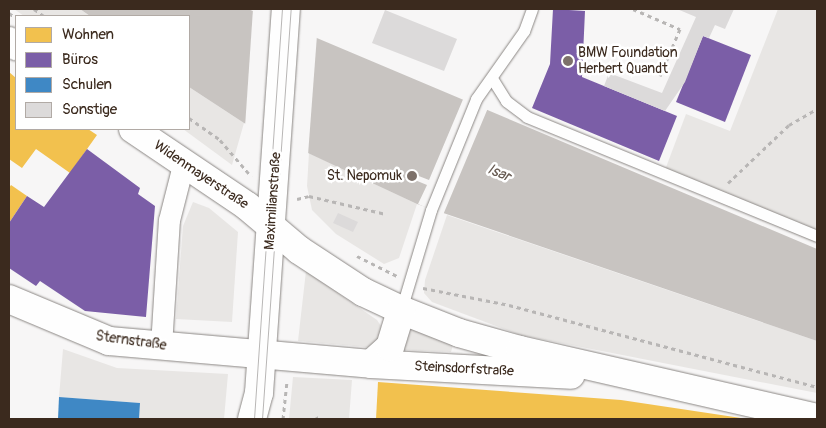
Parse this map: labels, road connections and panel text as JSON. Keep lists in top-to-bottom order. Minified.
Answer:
{"streets":{"main road":["Widenmayerstraße","Maximilianstraße","Sternstraße","Steinsdorfstraße"]},"crossings":[["Widenmayerstraße","Maximilianstraße"],["Widenmayerstraße","Steinsdorfstraße"],["Maximilianstraße","Sternstraße"],["Maximilianstraße","Steinsdorfstraße"],["Sternstraße","Steinsdorfstraße"]],"water":["Isar"],"places":["BMW Foundation Herbert Quandt","St. Nepomuk"],"legend":["Wohnen","Büros","Schulen","Sonstige"]}
